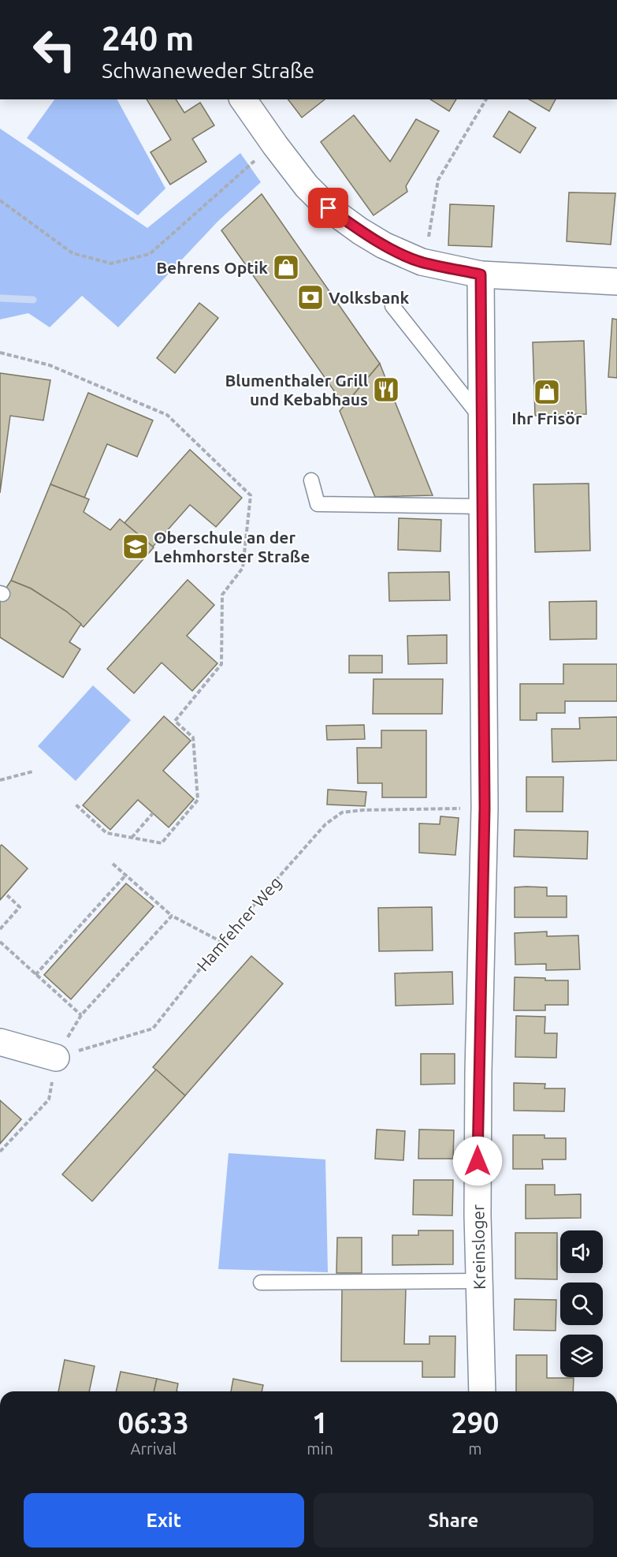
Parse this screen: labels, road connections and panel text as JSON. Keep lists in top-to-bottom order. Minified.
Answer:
{"streets":{"main road":["Kreinsloger"],"path":["Hamfehrer Weg"]},"crossings":[["Hamfehrer Weg","Kreinsloger"]],"places":{"shop":["Behrens Optik","Ihr Frisör"],"bank":["Volksbank"],"restaurant":["Blumenthaler Grill und Kebabhaus"],"school or university":["Oberschule an der Lehmhorster Straße"]},"page":{"turn":["240 m","Schwaneweder Straße"],"eta":["06:33","Arrival","1","min","290","m"],"buttons":["Exit","Share"]}}
